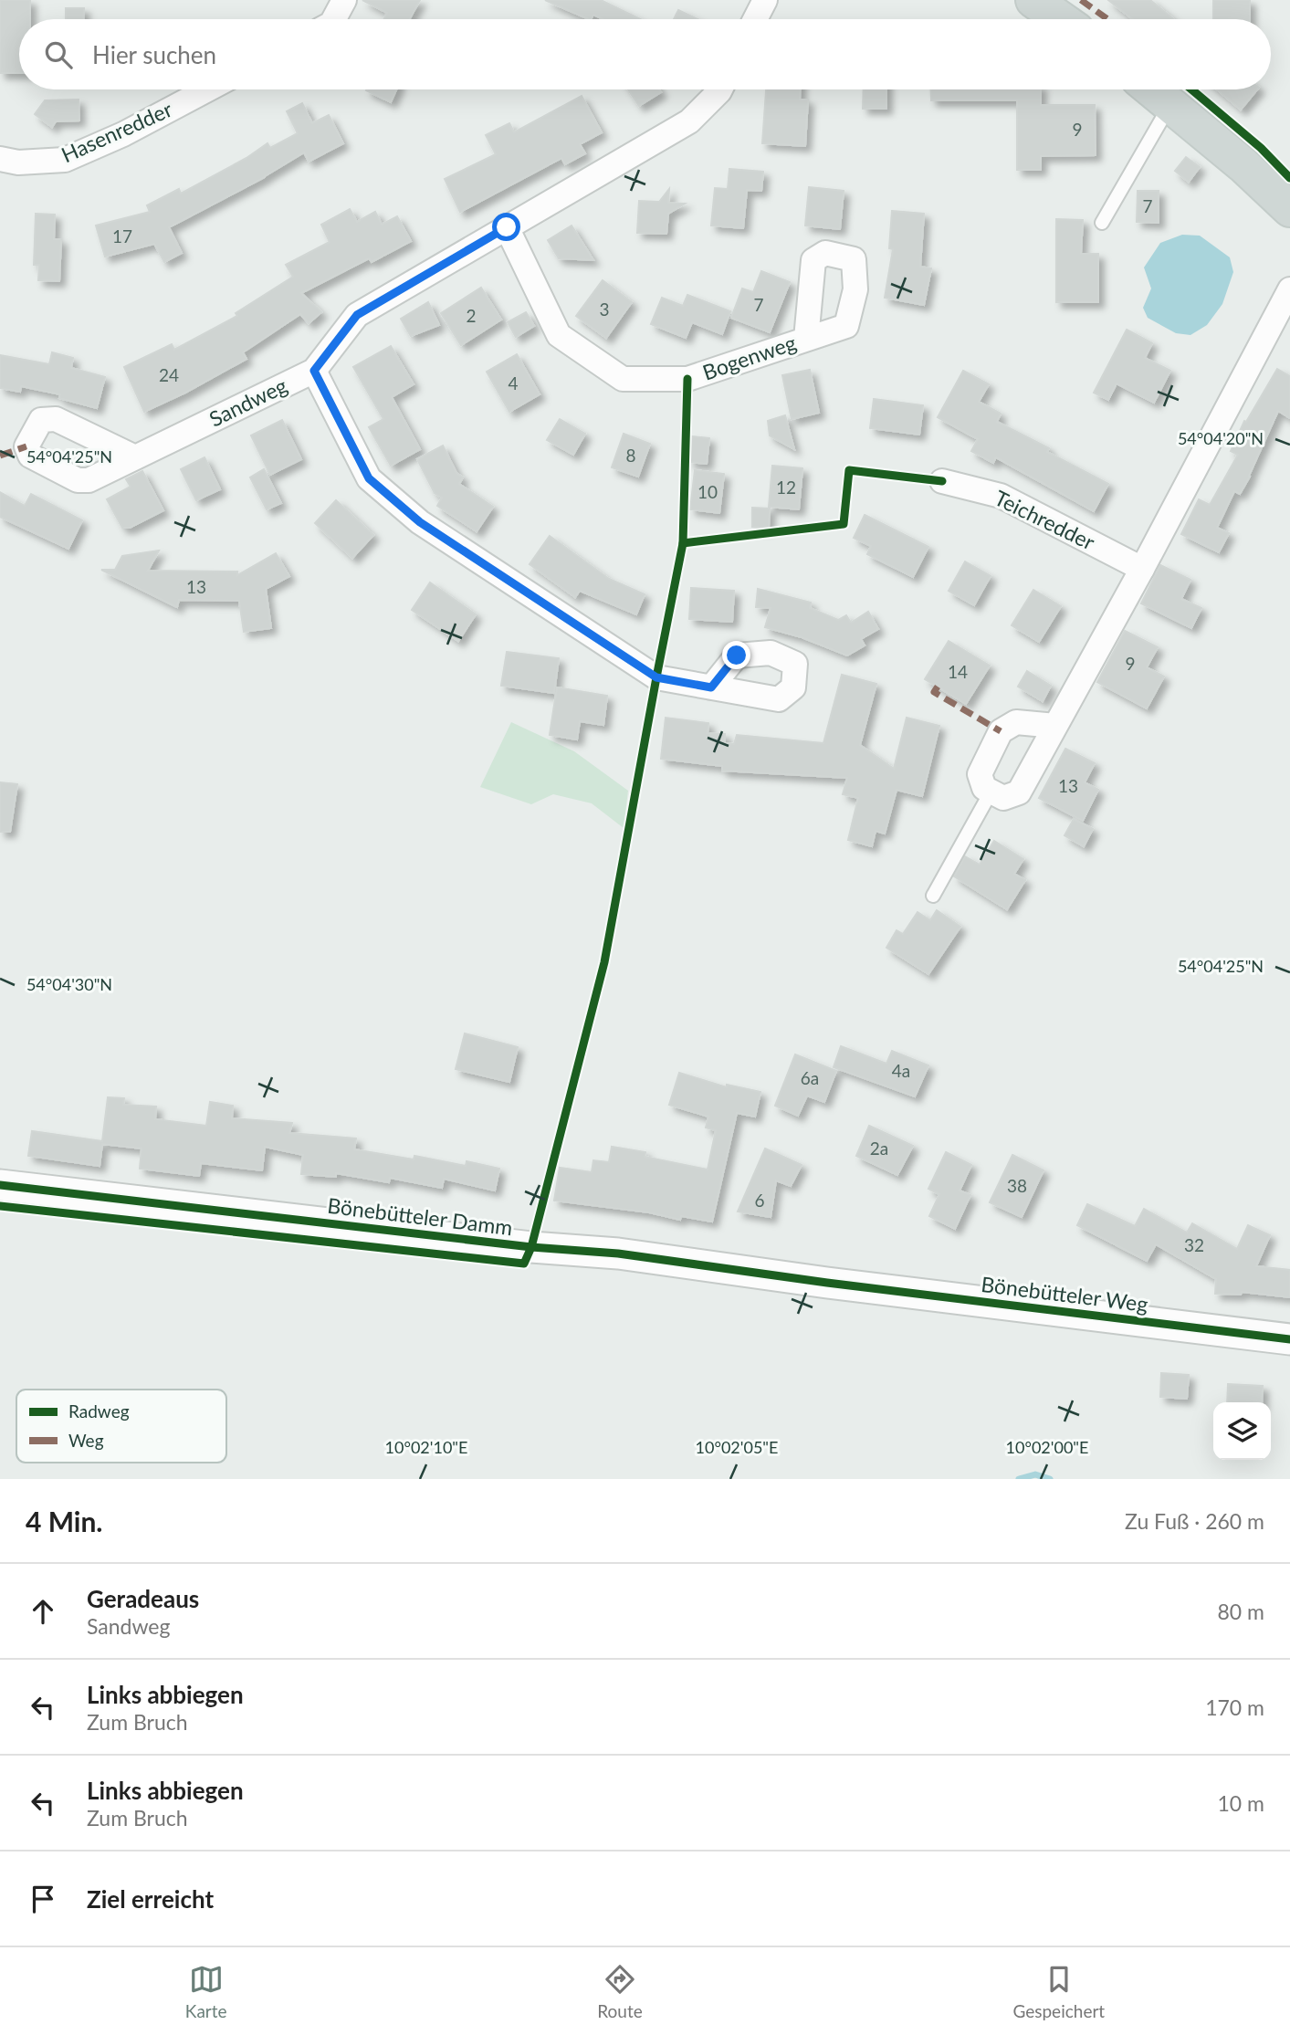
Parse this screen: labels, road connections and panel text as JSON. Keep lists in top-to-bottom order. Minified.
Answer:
{"streets":{"street":["Hasenredder","Bogenweg","Sandweg","Teichredder","Bönebütteler Damm","Bönebütteler Weg"]},"crossings":[["Bogenweg","Sandweg"],["Bönebütteler Damm","Bönebütteler Weg"]],"house_numbers":["9","7","17","7","3","2","24","4","8","12","10","13","9","14","13","4a","6a","2a","38","6","32"],"legend":["Radweg","Weg"],"page":{"search":"Hier suchen","heading":["4 Min.","Zu Fuß · 260 m"],"list":[["Geradeaus","Sandweg","80 m"],["Links abbiegen","Zum Bruch","170 m"],["Links abbiegen","Zum Bruch","10 m"],"Ziel erreicht"],"nav":["Karte","Route","Gespeichert"]},"coordinates":["54°04'20\"N","54°04'25\"N","54°04'30\"N","10°02'10\"E","10°02'05\"E","10°02'00\"E"]}
